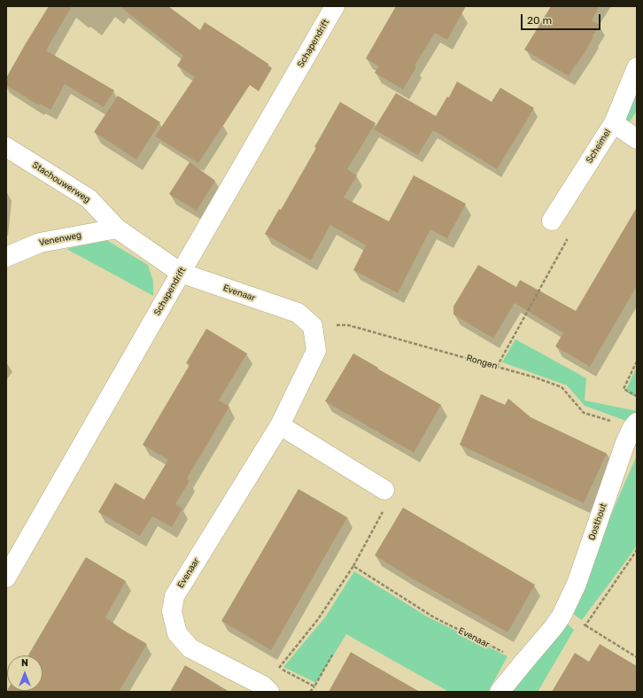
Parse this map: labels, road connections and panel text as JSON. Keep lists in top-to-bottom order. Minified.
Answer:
{"streets":{"street":["Schapendrift","Scheimel","Stachouwerweg","Venenweg","Evenaar","Oosthout"],"path":["Rongen"]},"crossings":[["Schapendrift","Stachouwerweg"],["Schapendrift","Evenaar"],["Stachouwerweg","Venenweg"],["Stachouwerweg","Evenaar"],["Evenaar","Rongen"],["Evenaar","Oosthout"],["Rongen","Oosthout"]],"scale_bar":"20 m","north":"top"}
